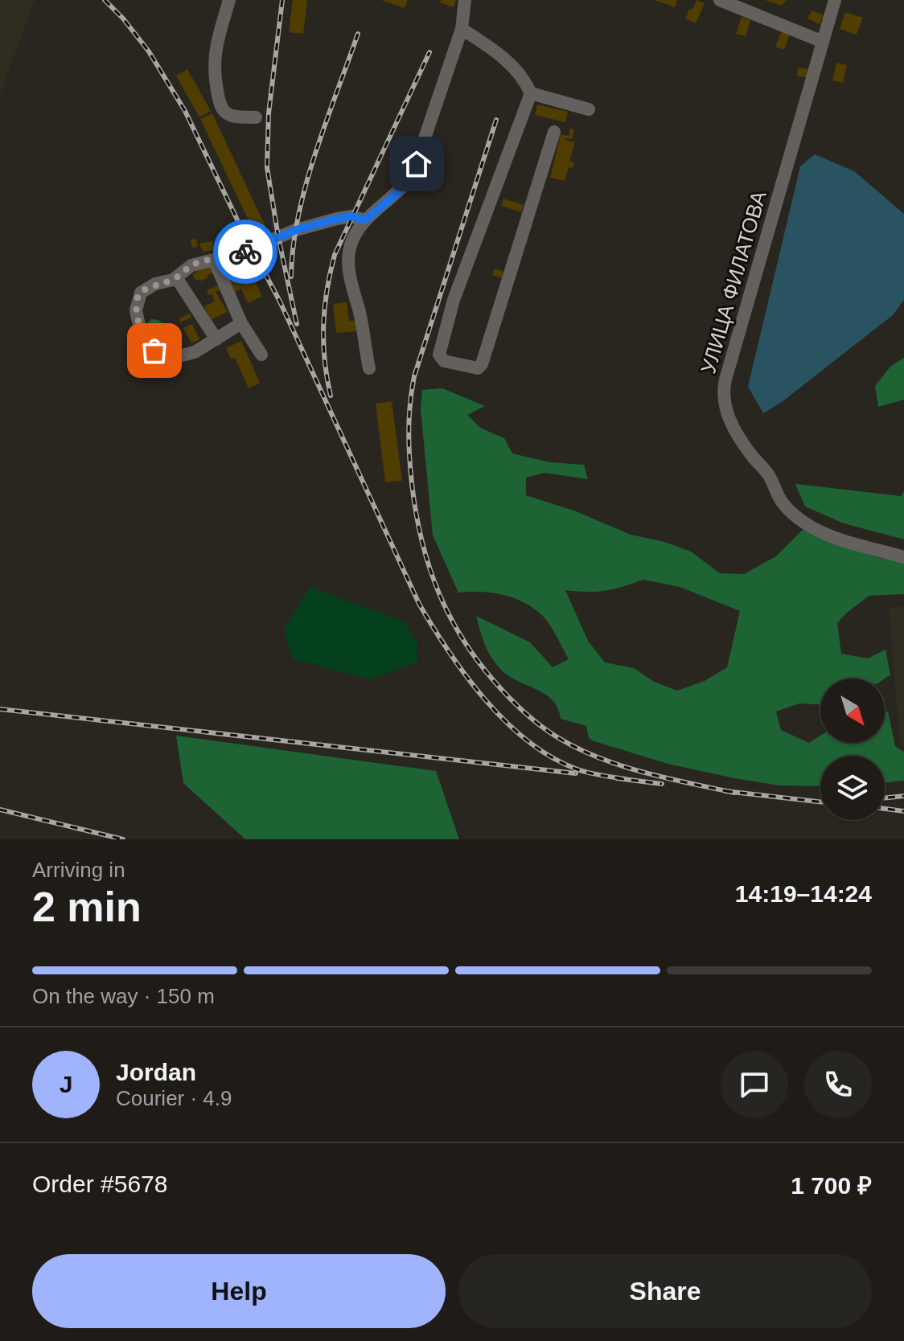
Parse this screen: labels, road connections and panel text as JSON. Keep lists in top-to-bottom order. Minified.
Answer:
{"streets":{"street":["УЛИЦА ФИЛАТОВА"]},"north":"bottom right","page":{"heading":["2 min","Arriving in","14:19–14:24"],"panel":["Jordan","Courier · 4.9","Order #5678","1 700 ₽"],"bar":"On the way · 150 m","round":"J","buttons":["Help","Share"]}}
